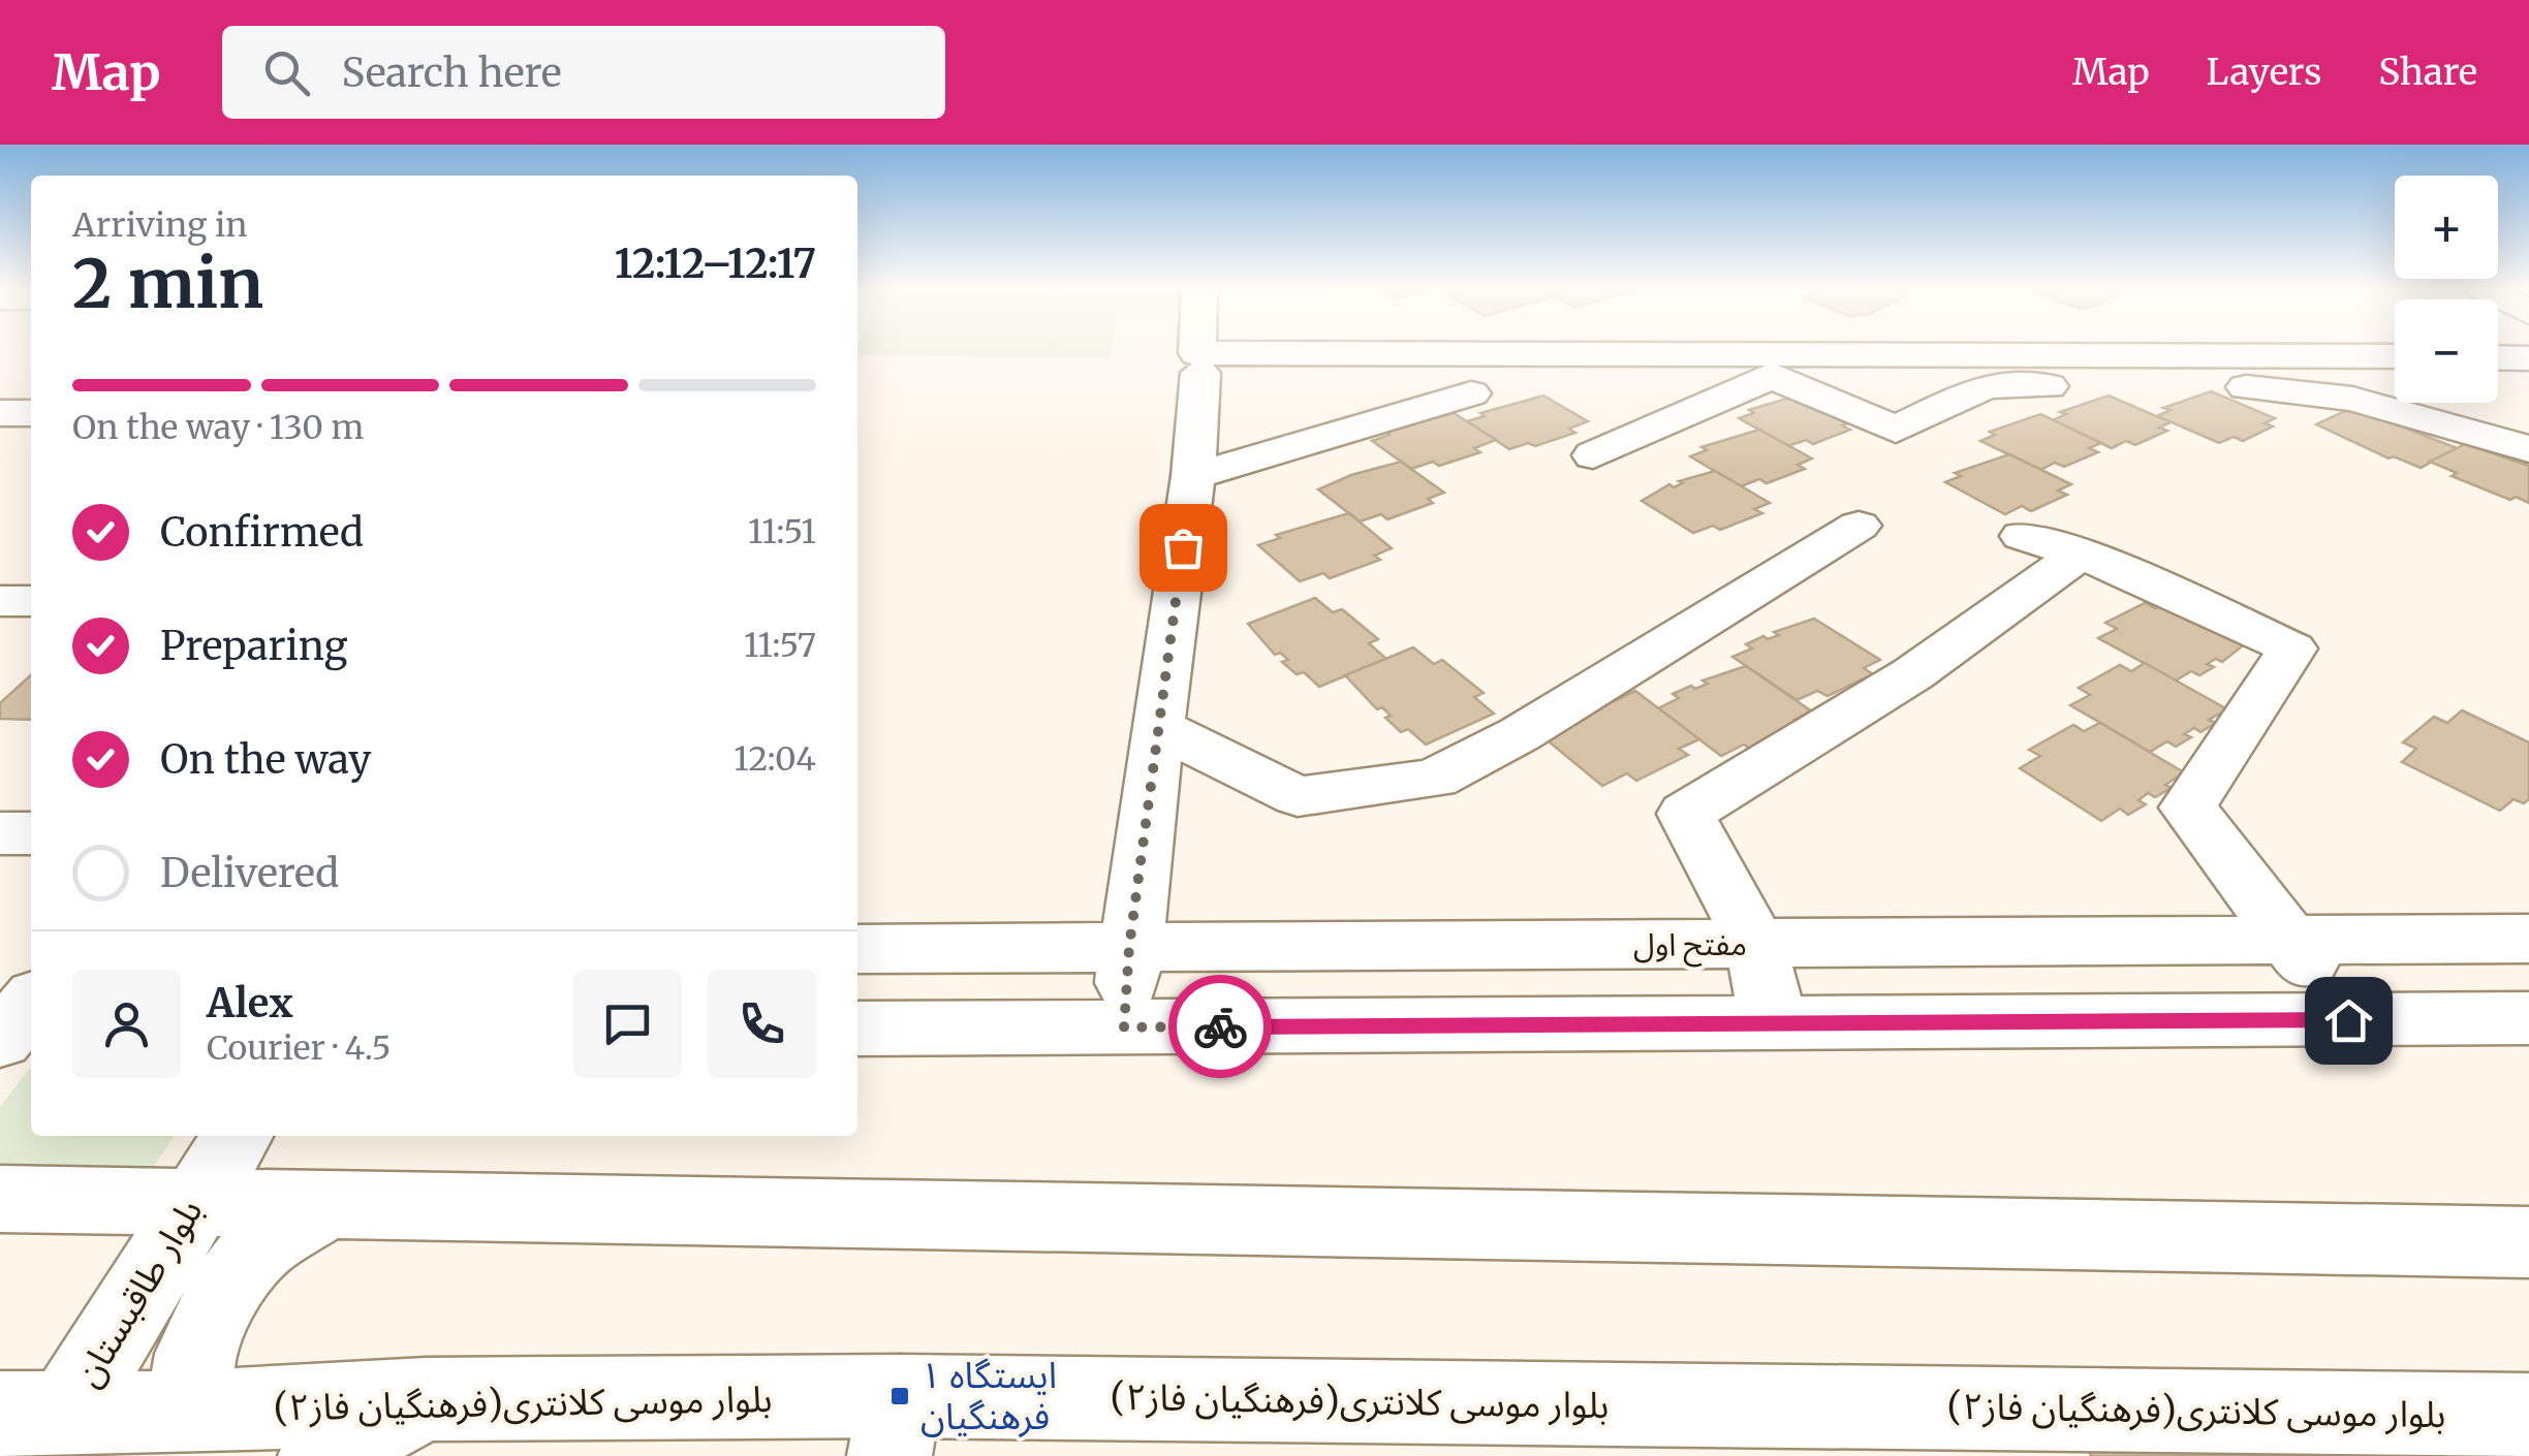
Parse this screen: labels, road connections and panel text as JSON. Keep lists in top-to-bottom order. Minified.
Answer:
{"streets":{"street":["مفتح اول","بلوار طاقبستان","بلوار موسی کلانتری(فرهنگیان فاز۲)"]},"crossings":[["بلوار طاقبستان","بلوار موسی کلانتری(فرهنگیان فاز۲)"]],"places":{"transit":["ایستگاه ۱ فرهنگیان"]},"page":{"header":"Map","search":"Search here","nav":["Map","Layers","Share"],"map_buttons":["+","−"],"heading":["2 min","Arriving in","12:12–12:17"],"panel":["Alex","Courier · 4.5"],"bar":"On the way · 130 m","list":[["Confirmed","11:51"],["Preparing","11:57"],["On the way","12:04"],"Delivered"]}}
